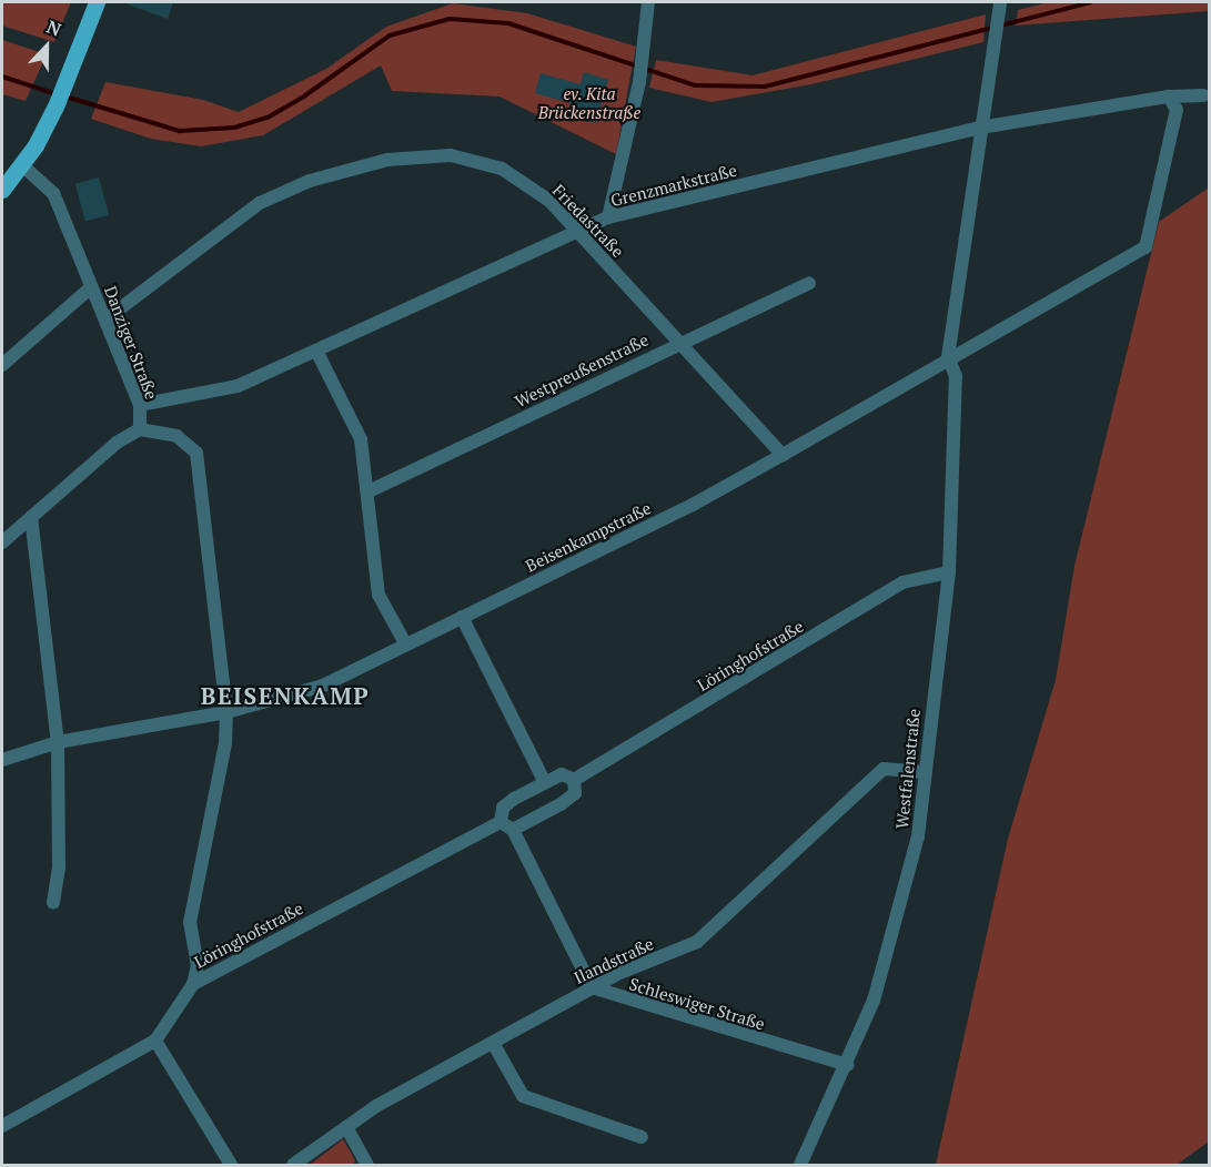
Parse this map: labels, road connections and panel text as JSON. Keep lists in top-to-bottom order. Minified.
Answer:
{"streets":{"street":["Grenzmarkstraße","Friedastraße","Danziger Straße","Westpreußenstraße","Beisenkampstraße","Löringhofstraße","Westfalenstraße","Ilandstraße","Schleswiger Straße"]},"crossings":[["Grenzmarkstraße","Friedastraße"],["Grenzmarkstraße","Danziger Straße"],["Grenzmarkstraße","Beisenkampstraße"],["Friedastraße","Danziger Straße"],["Friedastraße","Westpreußenstraße"],["Friedastraße","Beisenkampstraße"],["Beisenkampstraße","Westfalenstraße"],["Löringhofstraße","Westfalenstraße"],["Westfalenstraße","Ilandstraße"],["Westfalenstraße","Schleswiger Straße"],["Ilandstraße","Schleswiger Straße"]],"districts":["BEISENKAMP"],"parks":["ev. Kita Brückenstraße"],"north":"top"}
